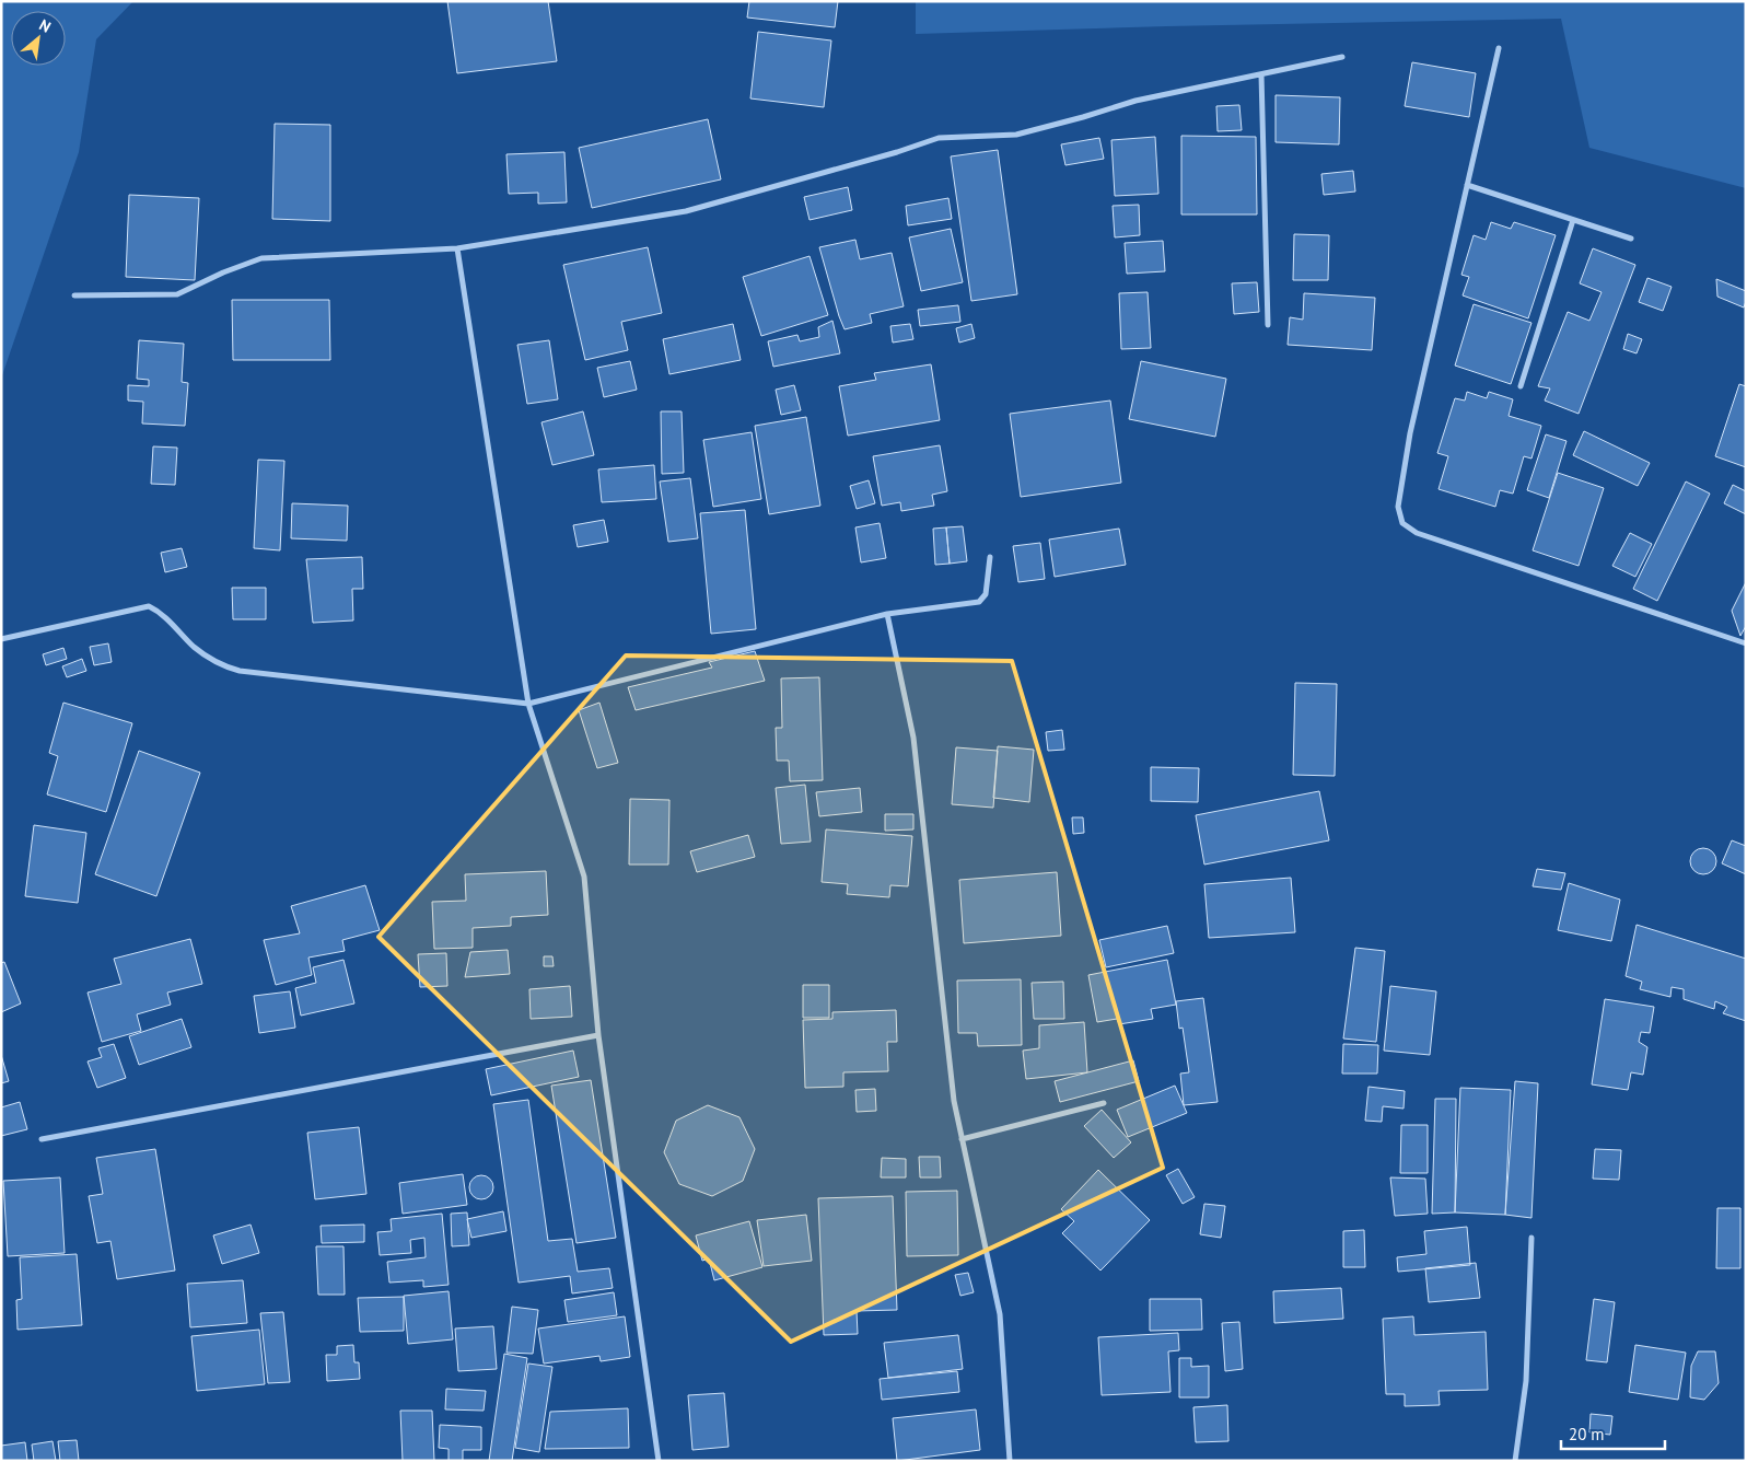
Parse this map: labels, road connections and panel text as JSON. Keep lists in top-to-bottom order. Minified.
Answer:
{"scale_bar":"20 m","north":"top right"}
